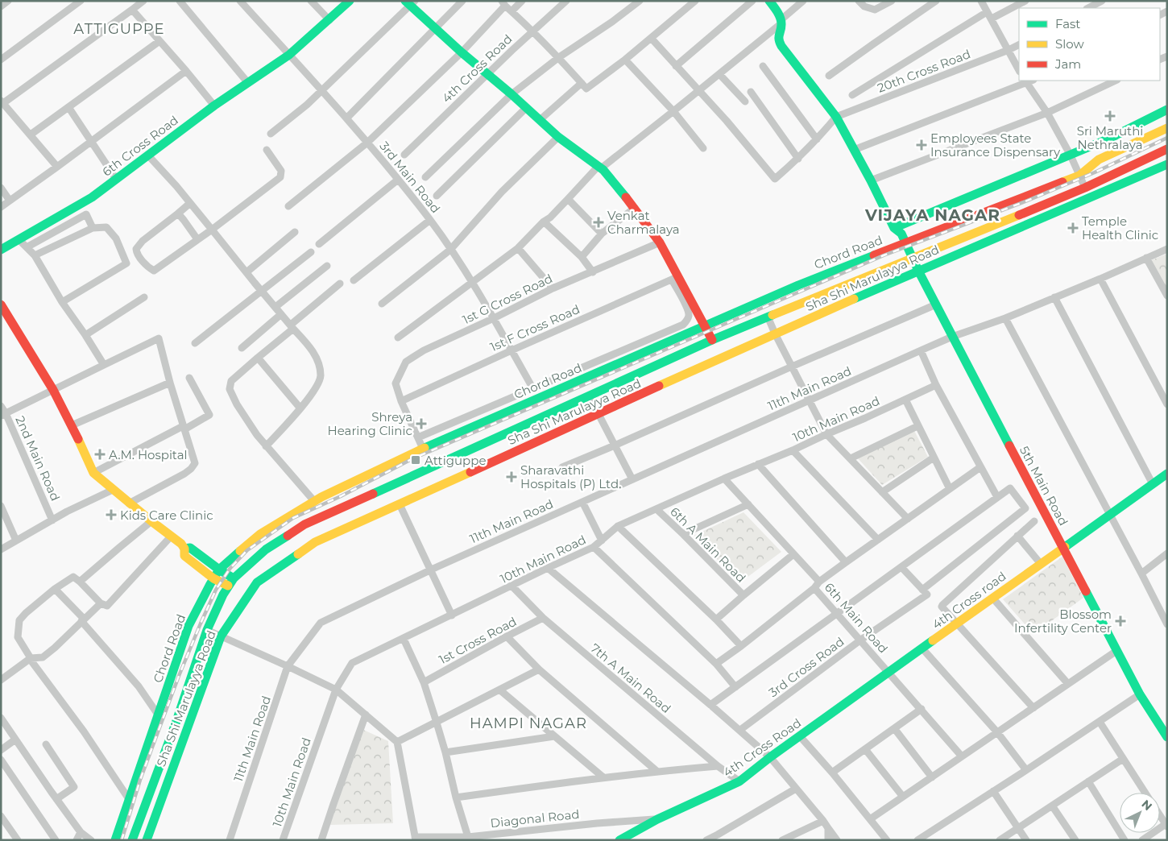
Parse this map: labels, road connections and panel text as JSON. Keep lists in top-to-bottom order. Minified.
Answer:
{"streets":{"main road":["4th Cross Road","6th Cross Road","Chord Road","Sha Shi Marulayya Road","5th Main Road","4th Cross road"],"street":["20th Cross Road","3rd Main Road","1st G Cross Road","1st F Cross Road","11th Main Road","10th Main Road","2nd Main Road","6th A Main Road","6th Main Road","1st Cross Road","3rd Cross Road","7th A Main Road","Diagonal Road"]},"crossings":[["4th Cross Road","4th Cross road"],["4th Cross Road","6th Main Road"],["4th Cross Road","7th A Main Road"],["4th Cross Road","Diagonal Road"],["20th Cross Road","5th Main Road"],["6th Cross Road","3rd Main Road"],["3rd Main Road","1st G Cross Road"],["3rd Main Road","1st F Cross Road"],["Chord Road","1st G Cross Road"],["Chord Road","5th Main Road"],["Sha Shi Marulayya Road","5th Main Road"],["1st G Cross Road","1st F Cross Road"],["11th Main Road","5th Main Road"],["10th Main Road","6th A Main Road"],["10th Main Road","6th Main Road"],["10th Main Road","7th A Main Road"],["5th Main Road","4th Cross road"],["4th Cross road","6th Main Road"],["6th Main Road","3rd Cross Road"],["1st Cross Road","7th A Main Road"]],"districts":["ATTIGUPPE","VIJAYA NAGAR","HAMPI NAGAR"],"places":{"health":["Sri Maruthi Nethralaya","Employees State Insurance Dispensary","Venkat Charmalaya","Temple Health Clinic","Shreya Hearing Clinic","A.M. Hospital","Sharavathi Hospitals (P) Ltd.","Kids Care Clinic","Blossom Infertility Center"],"transit":["Attiguppe"]},"legend":["Fast","Slow","Jam"],"north":"top right"}
